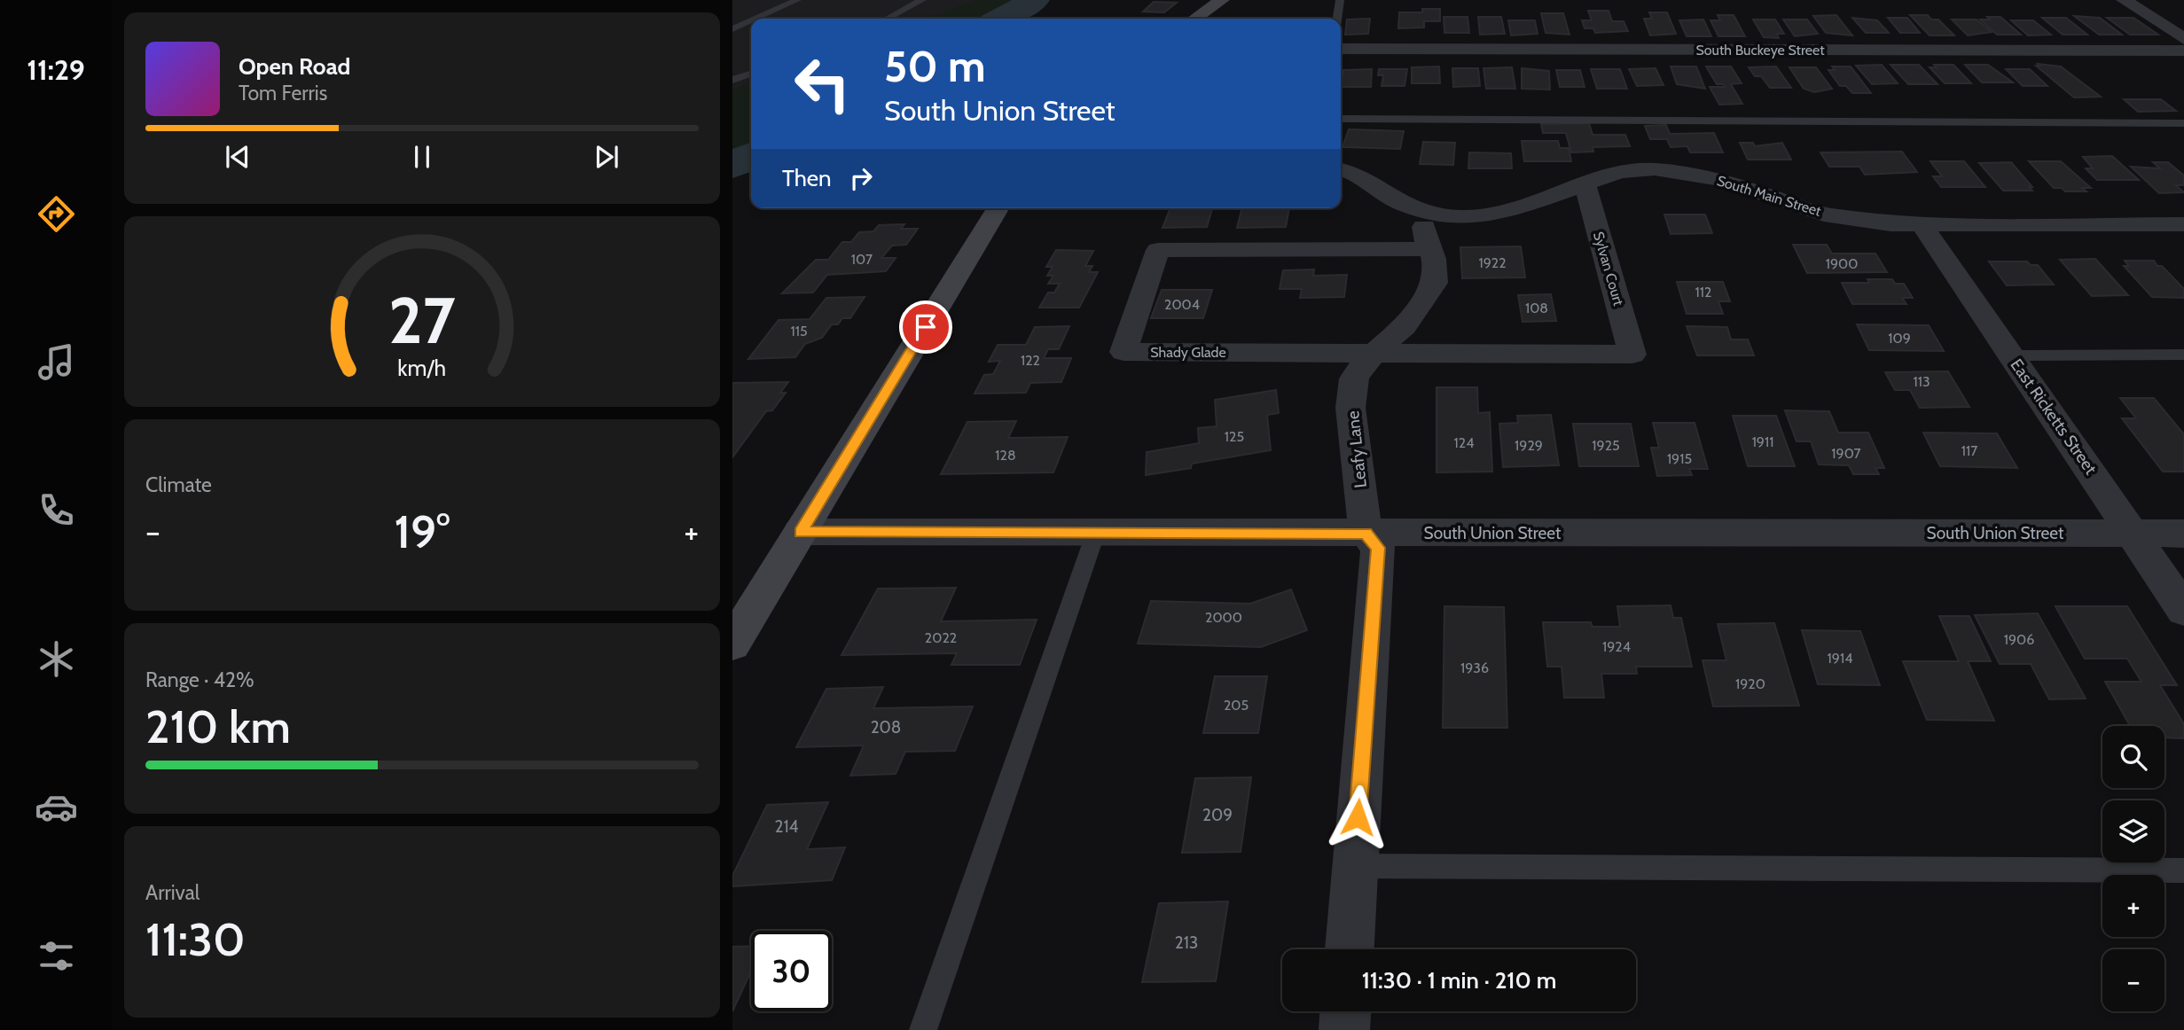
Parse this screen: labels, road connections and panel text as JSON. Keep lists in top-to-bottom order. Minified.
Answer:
{"streets":{"street":["South Buckeye Street","South Main Street","Sylvan Court","Shady Glade","East Ricketts Street","Leafy Lane","South Union Street"]},"crossings":[["South Main Street","Sylvan Court"],["South Main Street","East Ricketts Street"],["South Main Street","Leafy Lane"],["Sylvan Court","Shady Glade"],["Shady Glade","Leafy Lane"],["East Ricketts Street","South Union Street"],["Leafy Lane","South Union Street"]],"house_numbers":["107","1922","1900","112","2004","108","115","109","122","113","125","1911","124","1929","1925","117","1907","128","1915","2000","2022","1906","1924","1914","1936","1920","205","208","209","214","213"],"page":{"tabs":"11:29","turn":["50 m","South Union Street"],"song":["Open Road","Tom Ferris"],"then":"Then","tile":["Climate",["Range · 42%","210 km"],["Arrival","11:30"]],"heat":["−","19°","+"],"map_buttons":["+","−"],"limit":"30","trip":"11:30 · 1 min · 210 m","gauge":["27","km/h"]}}
